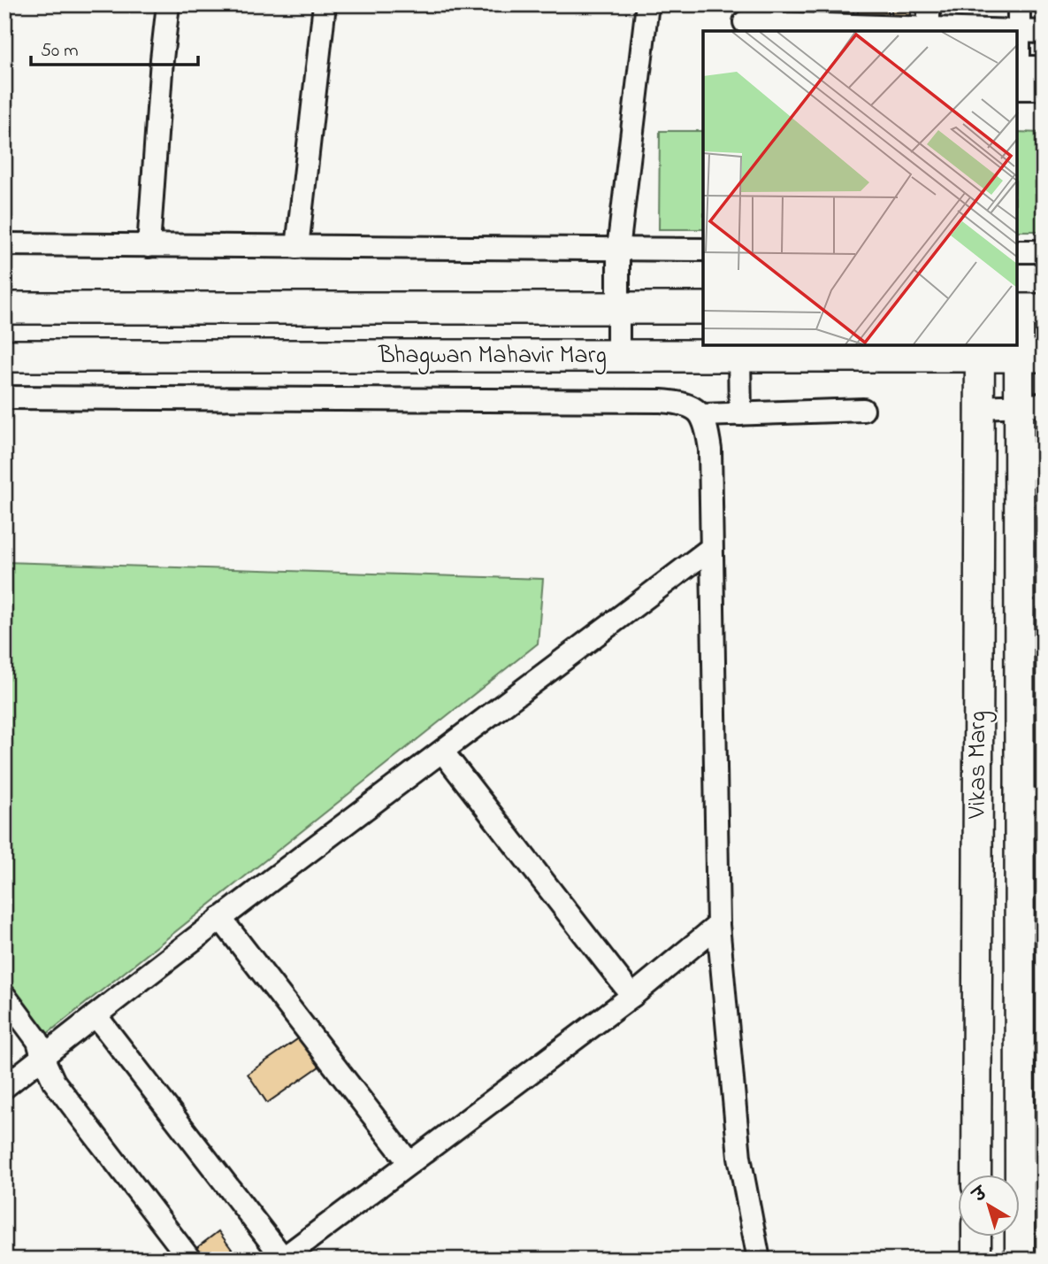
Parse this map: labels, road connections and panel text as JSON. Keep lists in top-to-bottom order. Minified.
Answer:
{"streets":{"main road":["Bhagwan Mahavir Marg"],"street":["Vikas Marg"]},"crossings":[["Bhagwan Mahavir Marg","Vikas Marg"]],"scale_bar":"50 m","north":"top left"}
